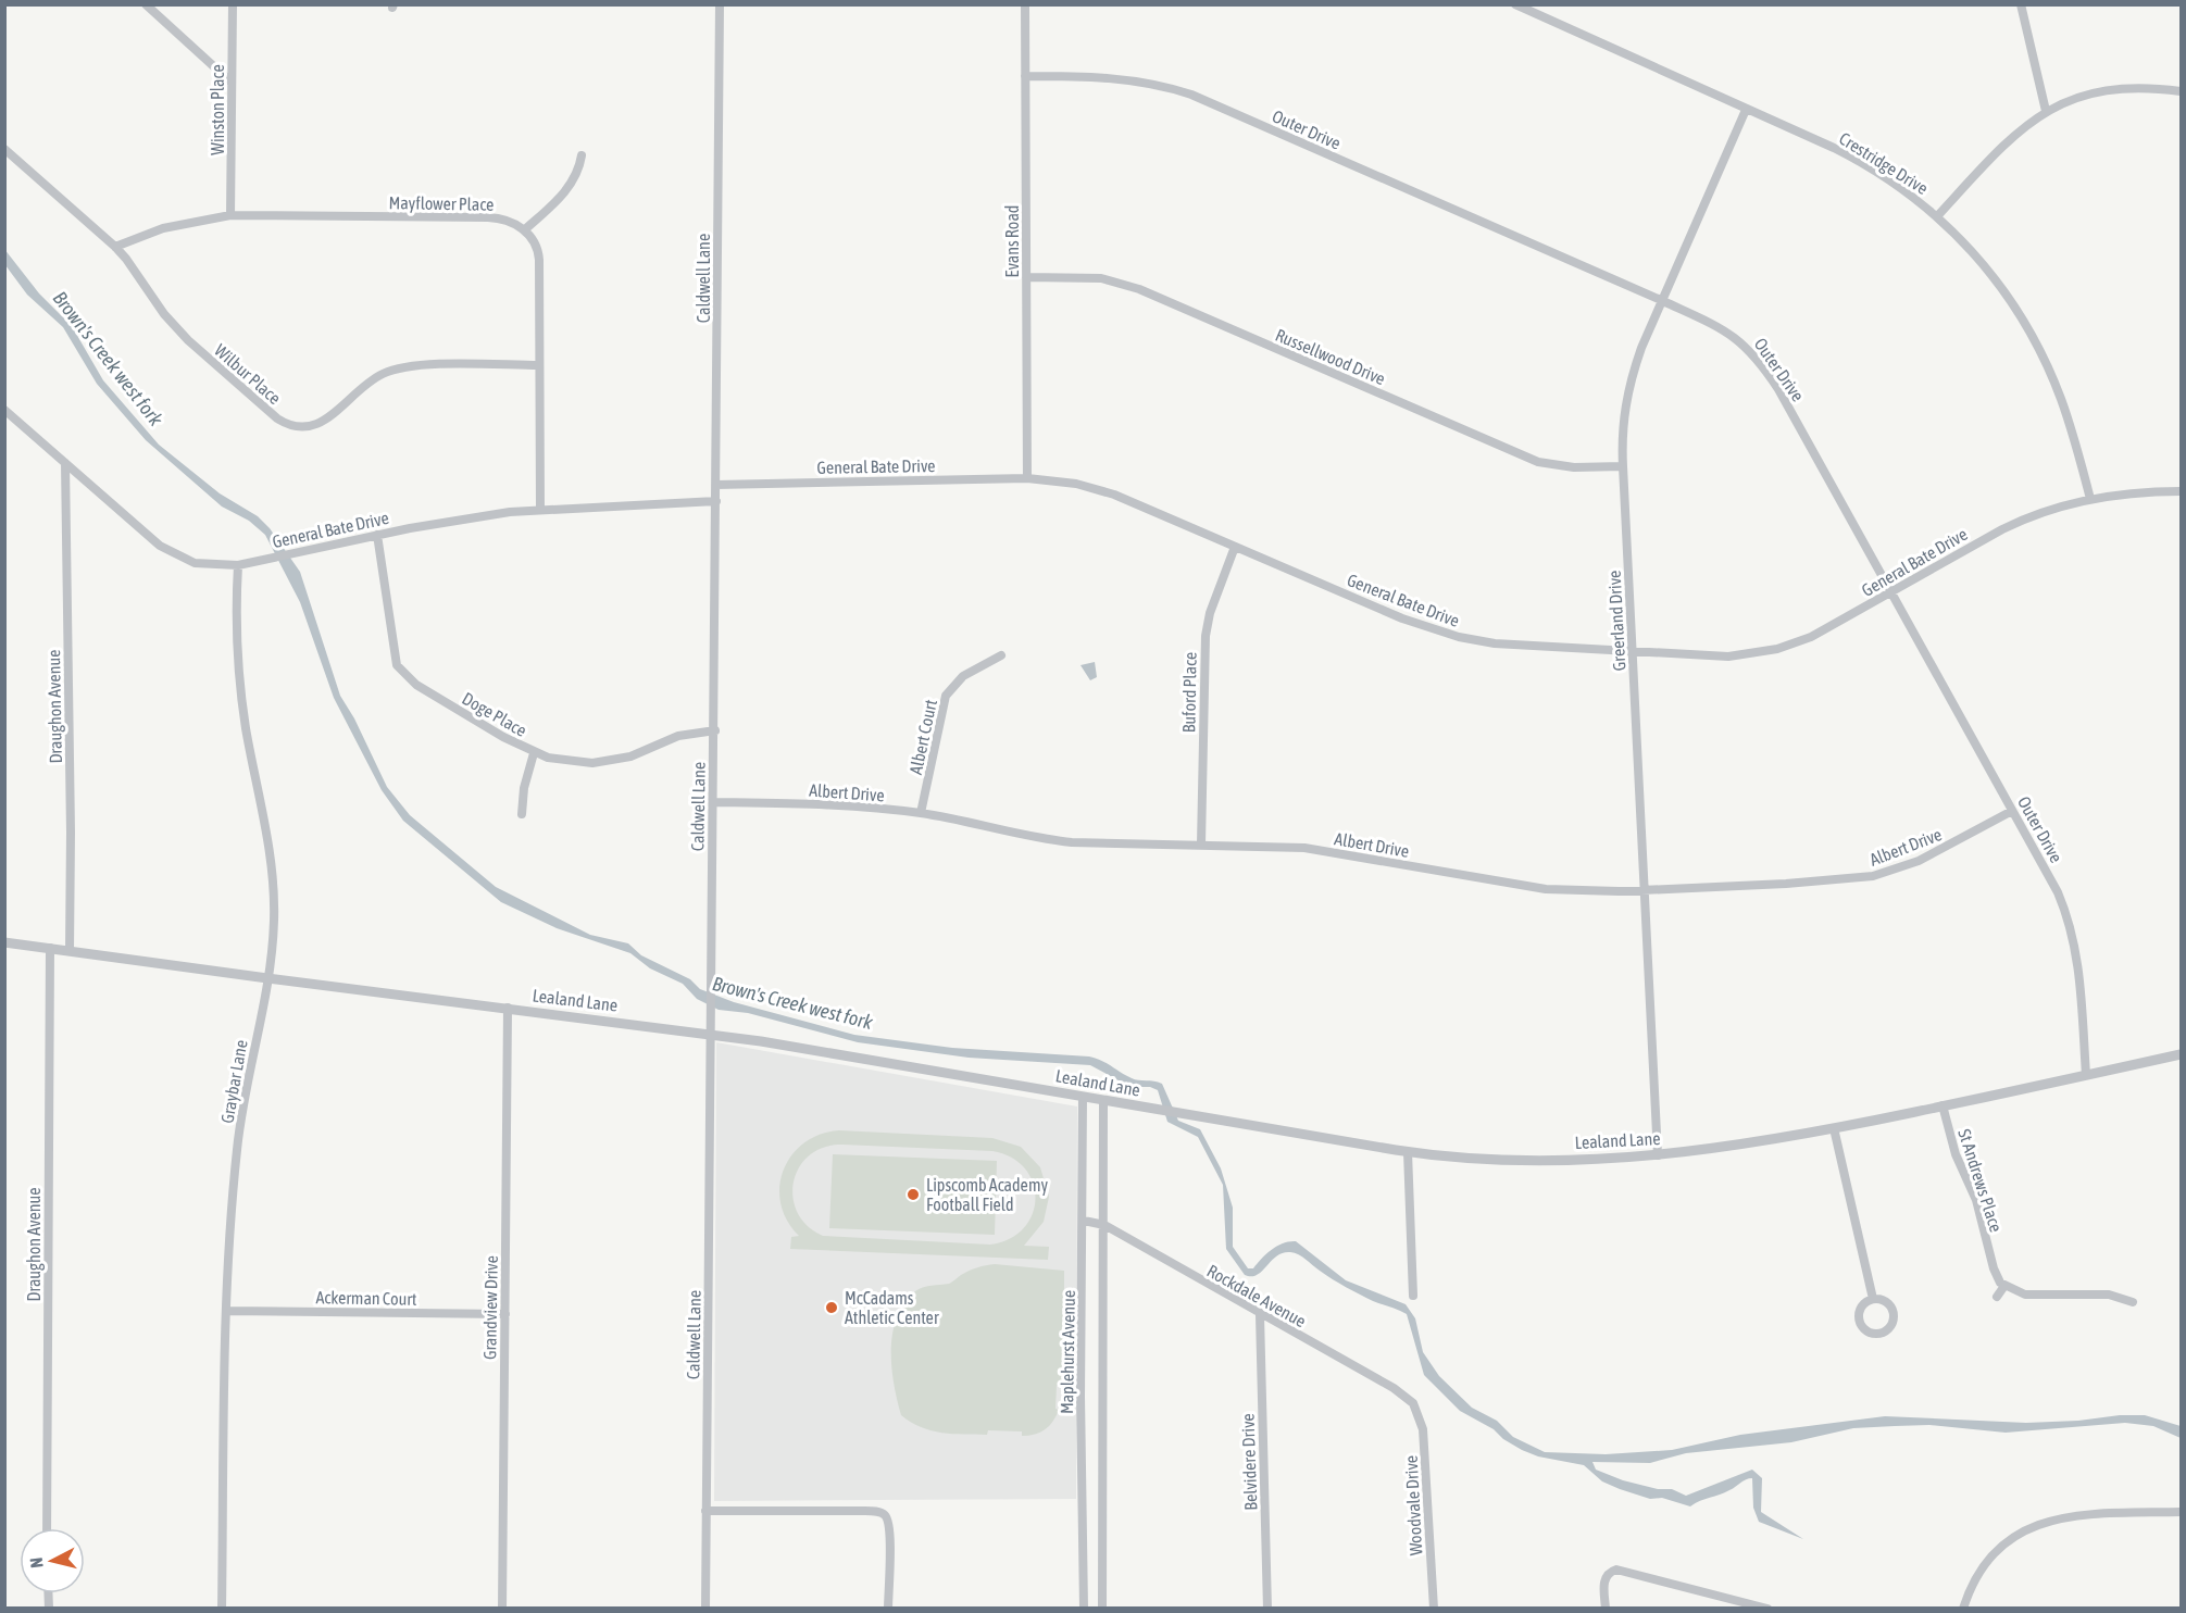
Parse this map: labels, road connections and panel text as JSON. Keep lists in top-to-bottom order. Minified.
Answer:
{"streets":{"street":["Winston Place","Outer Drive","Crestridge Drive","Mayflower Place","Evans Road","Caldwell Lane","Russellwood Drive","Wilbur Place","General Bate Drive","Greerland Drive","Buford Place","Draughon Avenue","Doge Place","Albert Court","Albert Drive","Lealand Lane","Graybar Lane","St Andrews Place","Rockdale Avenue","Ackerman Court","Grandview Drive","Maplehurst Avenue","Belvidere Drive","Woodvale Drive"]},"crossings":[["Winston Place","Mayflower Place"],["Outer Drive","Evans Road"],["Outer Drive","General Bate Drive"],["Outer Drive","Greerland Drive"],["Outer Drive","Albert Drive"],["Outer Drive","Lealand Lane"],["Crestridge Drive","General Bate Drive"],["Crestridge Drive","Greerland Drive"],["Mayflower Place","Wilbur Place"],["Evans Road","Russellwood Drive"],["Evans Road","General Bate Drive"],["Caldwell Lane","General Bate Drive"],["Caldwell Lane","Doge Place"],["Caldwell Lane","Albert Drive"],["Caldwell Lane","Lealand Lane"],["Russellwood Drive","Greerland Drive"],["General Bate Drive","Greerland Drive"],["General Bate Drive","Buford Place"],["General Bate Drive","Draughon Avenue"],["General Bate Drive","Doge Place"],["General Bate Drive","Graybar Lane"],["Greerland Drive","Albert Drive"],["Greerland Drive","Lealand Lane"],["Buford Place","Albert Drive"],["Draughon Avenue","Lealand Lane"],["Albert Court","Albert Drive"],["Lealand Lane","Graybar Lane"],["Lealand Lane","St Andrews Place"],["Lealand Lane","Grandview Drive"],["Lealand Lane","Maplehurst Avenue"],["Graybar Lane","Ackerman Court"],["Rockdale Avenue","Maplehurst Avenue"],["Rockdale Avenue","Belvidere Drive"],["Rockdale Avenue","Woodvale Drive"],["Ackerman Court","Grandview Drive"]],"water":["Brown's Creek west fork"],"places":["Lipscomb Academy Football Field","McCadams Athletic Center"],"north":"left"}
